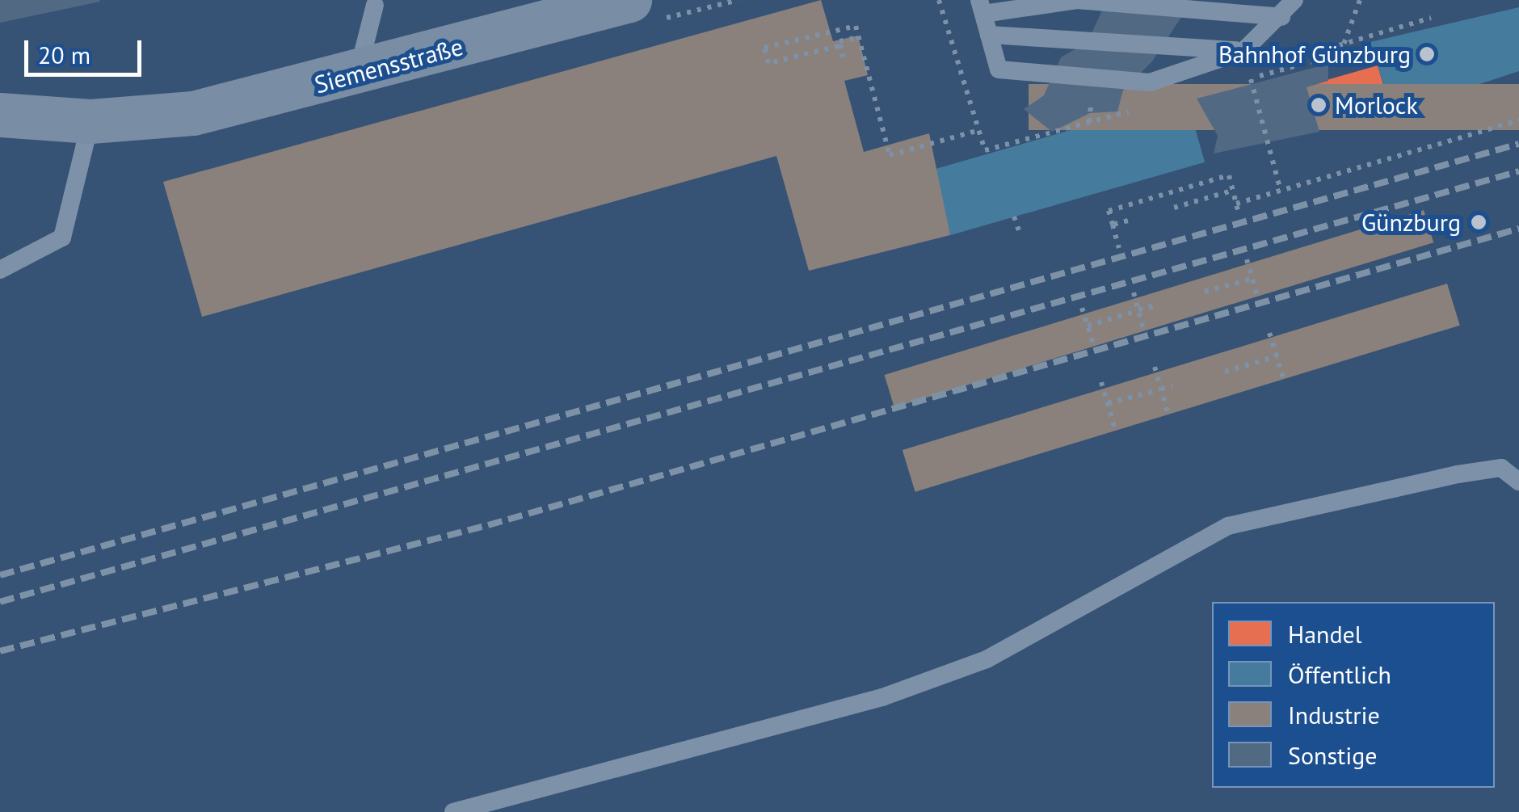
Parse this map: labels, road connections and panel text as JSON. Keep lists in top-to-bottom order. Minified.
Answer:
{"streets":{"main road":["Siemensstraße"]},"places":["Bahnhof Günzburg","Morlock","Günzburg"],"legend":["Handel","Öffentlich","Industrie","Sonstige"],"scale_bar":"20 m"}
